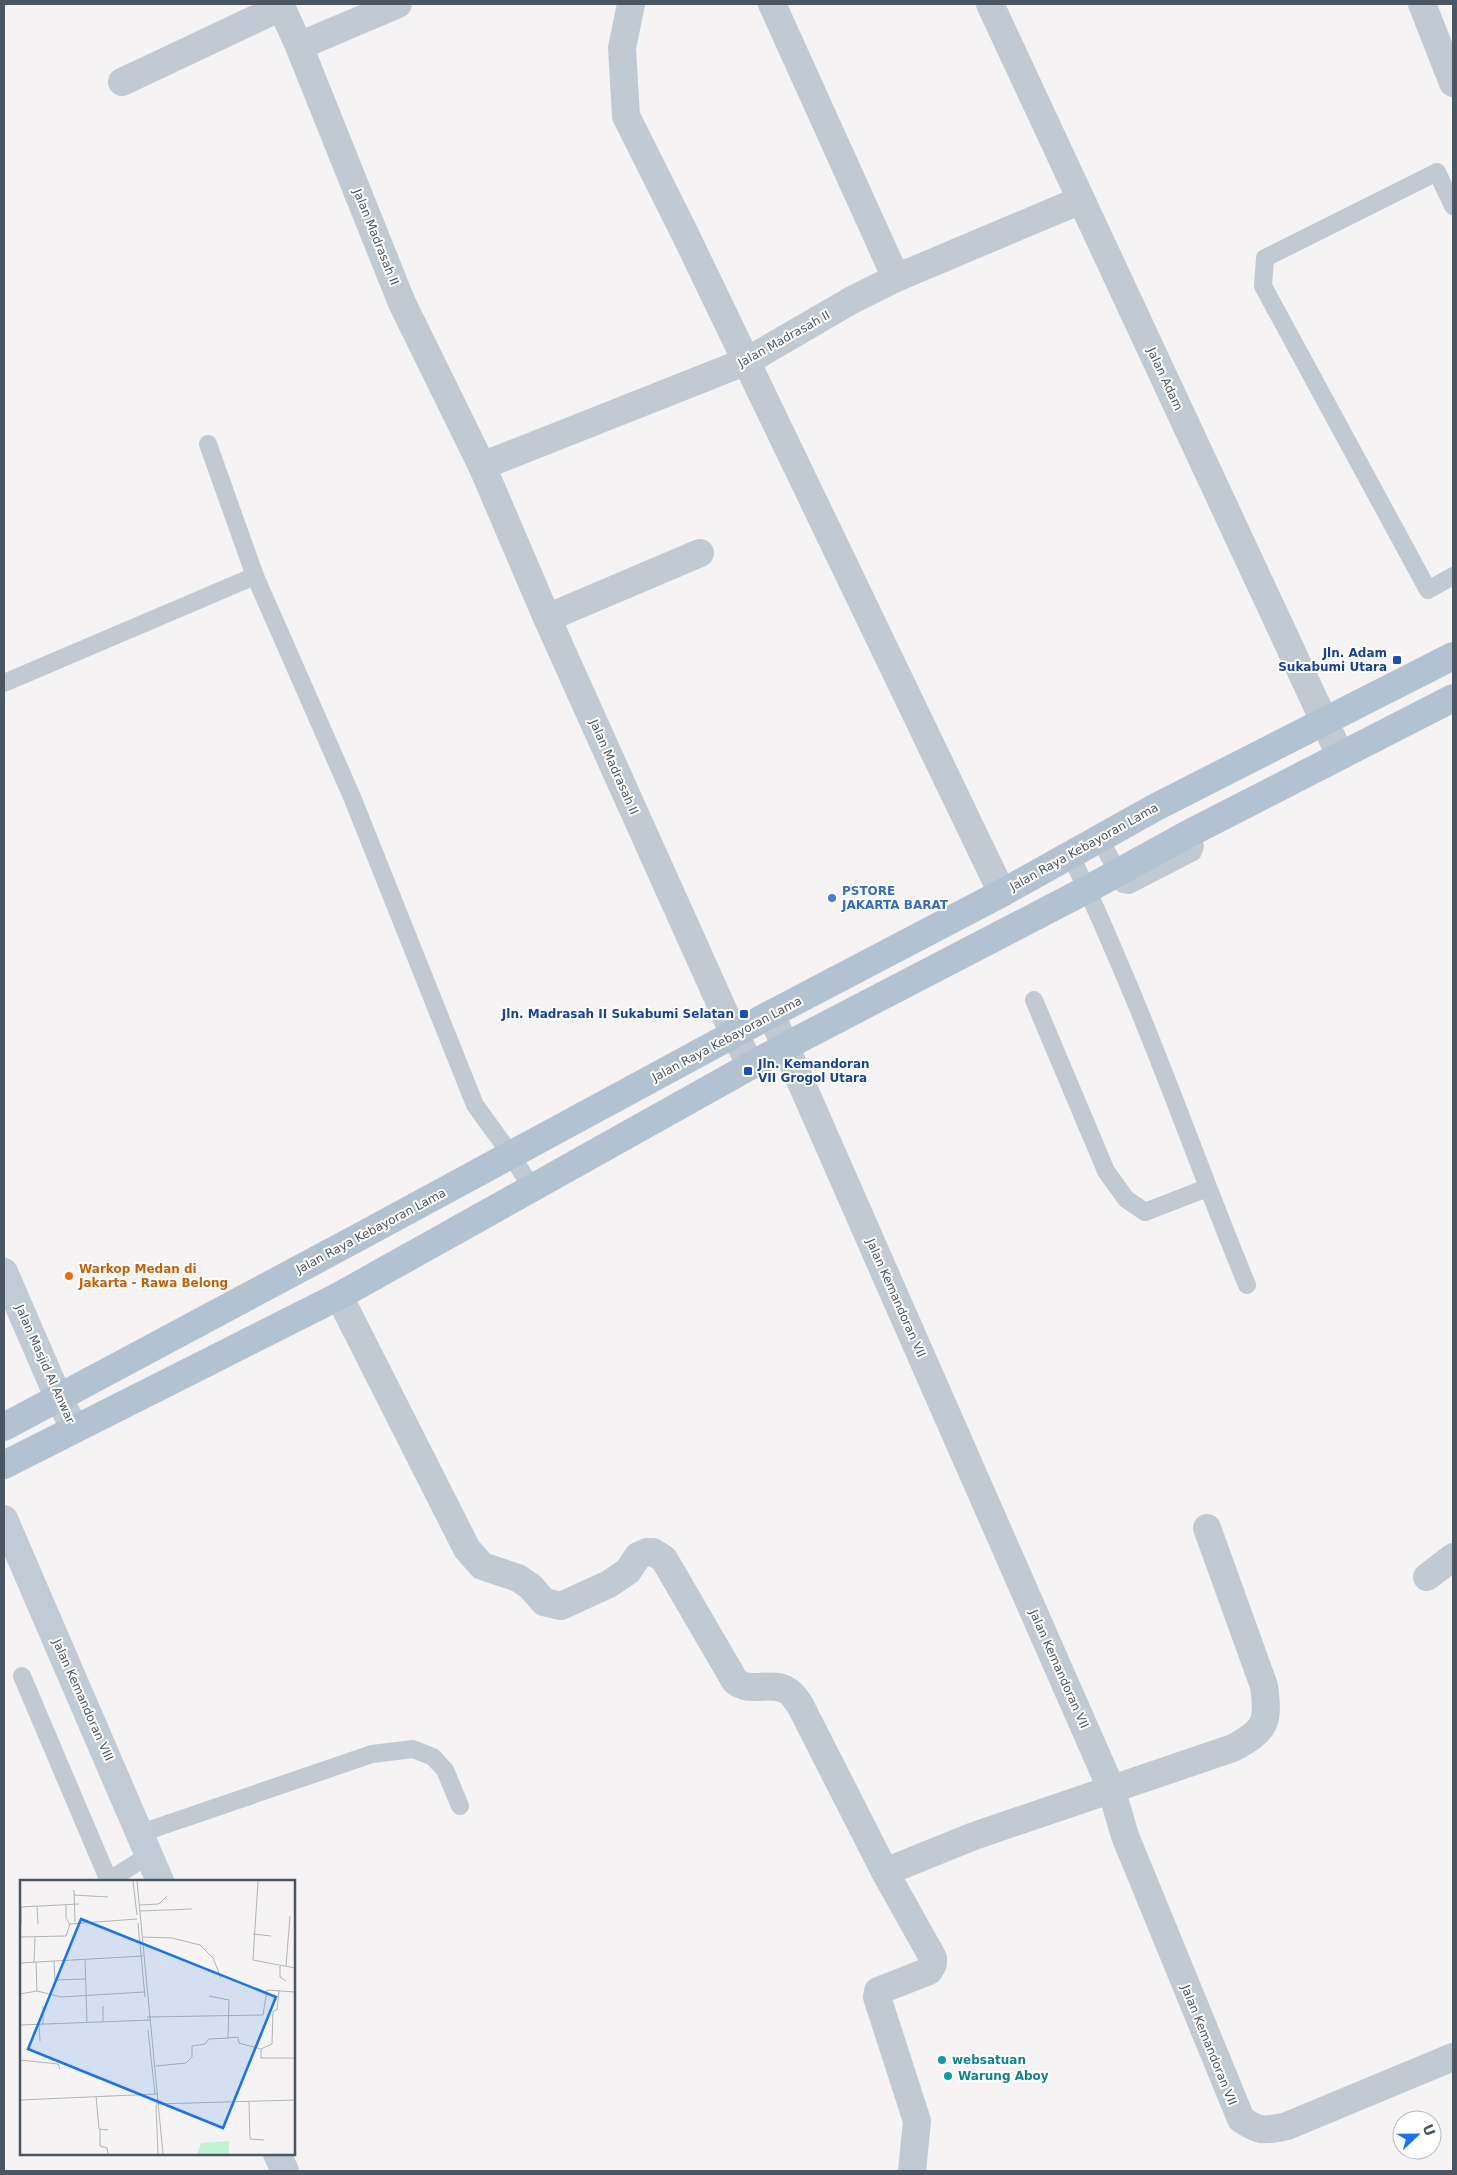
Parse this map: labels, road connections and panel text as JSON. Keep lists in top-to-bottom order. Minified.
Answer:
{"streets":{"main road":["Jalan Raya Kebayoran Lama"],"street":["Jalan Madrasah II","Jalan Adam","Jalan Kemandoran VII","Jalan Masjid Al Anwar","Jalan Kemandoran VIII"]},"crossings":[["Jalan Madrasah II","Jalan Adam"],["Jalan Madrasah II","Jalan Raya Kebayoran Lama"],["Jalan Adam","Jalan Raya Kebayoran Lama"],["Jalan Raya Kebayoran Lama","Jalan Kemandoran VII"],["Jalan Raya Kebayoran Lama","Jalan Masjid Al Anwar"]],"places":{"transit":["Jln. Adam Sukabumi Utara","Jln. Madrasah II Sukabumi Selatan","Jln. Kemandoran VII Grogol Utara"],"other":["PSTORE JAKARTA BARAT","Warkop Medan di Jakarta - Rawa Belong","websatuan","Warung Aboy"]},"north":"right"}
